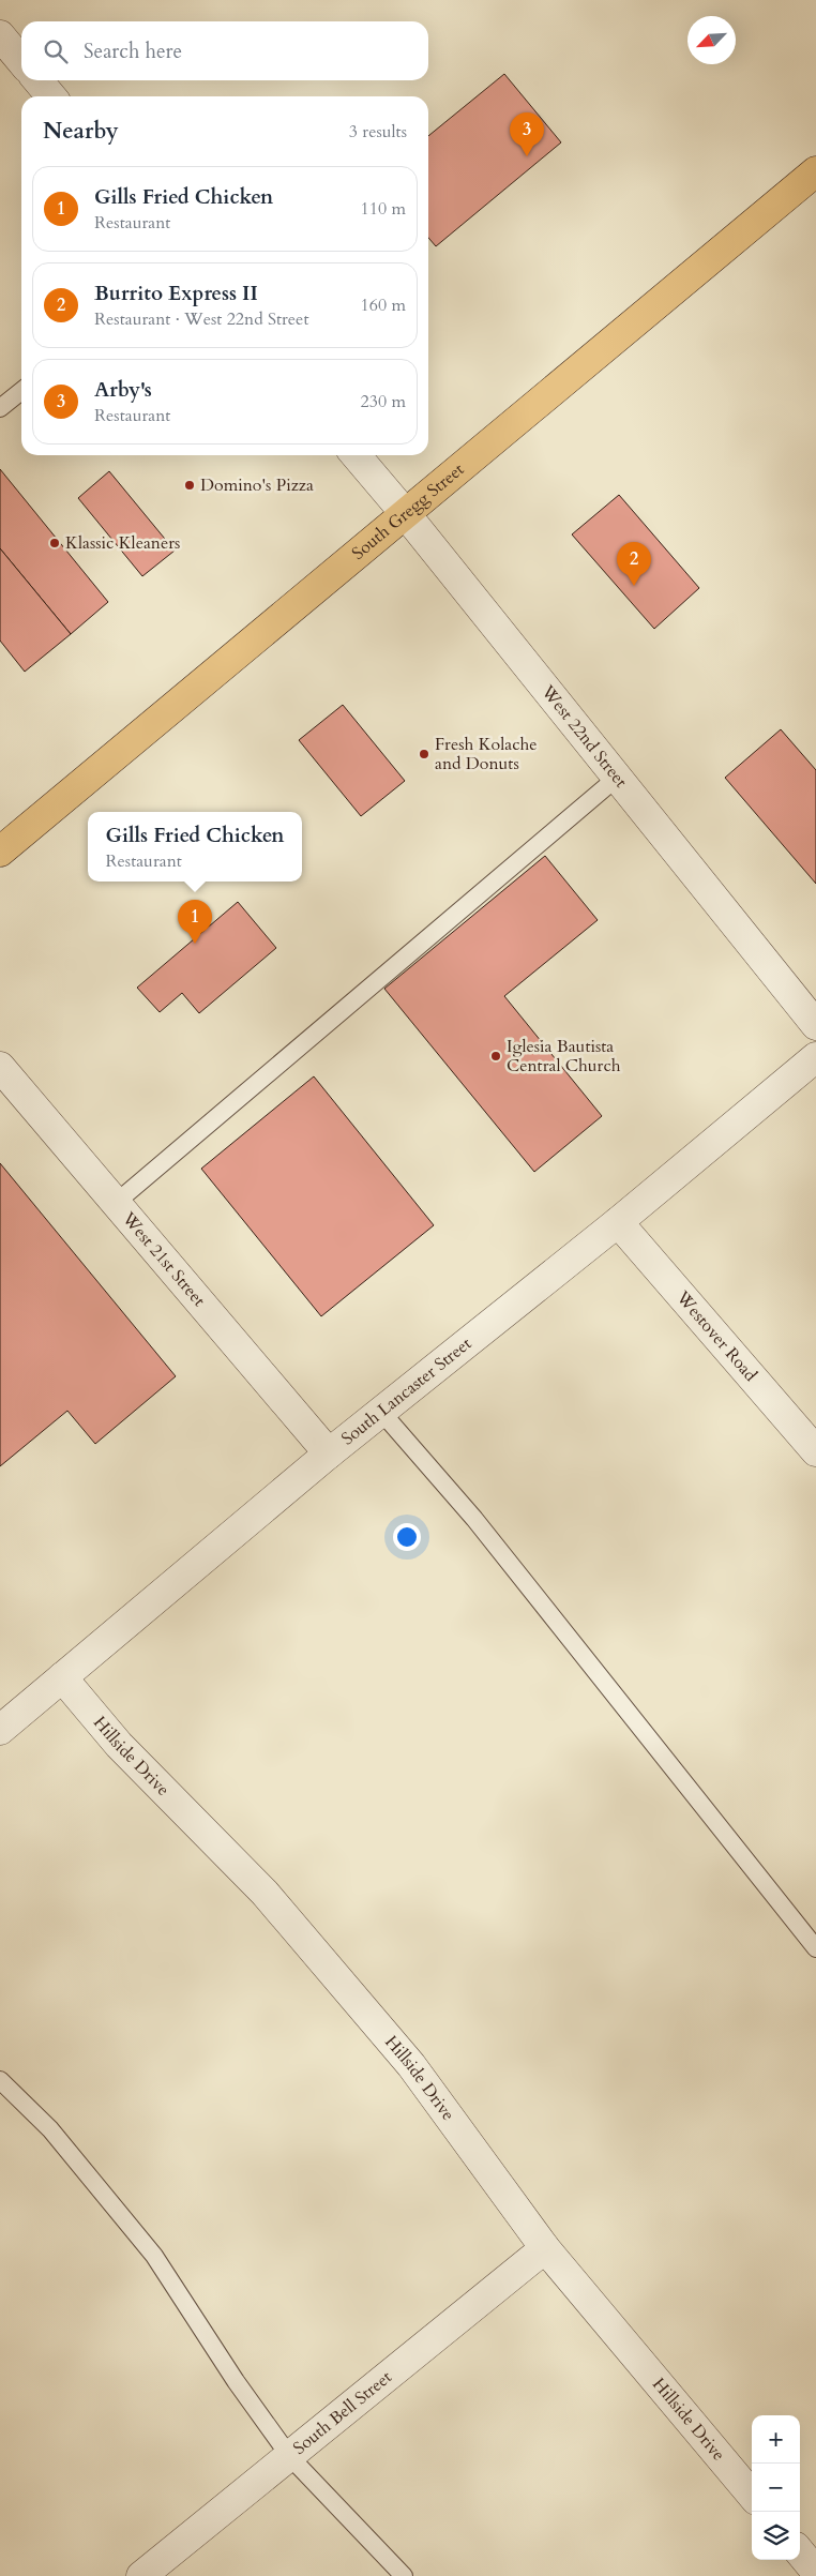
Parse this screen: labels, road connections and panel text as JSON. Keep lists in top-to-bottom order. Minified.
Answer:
{"streets":{"main road":["South Gregg Street"],"street":["West 22nd Street","West 21st Street","Westover Road","South Lancaster Street","Hillside Drive","South Bell Street"]},"crossings":[["South Gregg Street","West 22nd Street"],["West 21st Street","South Lancaster Street"],["Westover Road","South Lancaster Street"],["South Lancaster Street","Hillside Drive"],["Hillside Drive","South Bell Street"]],"places":["Domino's Pizza","Klassic Kleaners","Fresh Kolache and Donuts","Iglesia Bautista Central Church"],"north":"bottom left","page":{"search":"Search here","heading":["Nearby","3 results"],"pins":["3","2","1"],"list":[{"mark":"1","name":"Gills Fried Chicken","note":"Restaurant","value":"110 m"},{"mark":"2","name":"Burrito Express II","note":"Restaurant · West 22nd Street","value":"160 m"},{"mark":"3","name":"Arby's","note":"Restaurant","value":"230 m"}],"popup":["Gills Fried Chicken","Restaurant"],"map_buttons":["+","−"]}}
